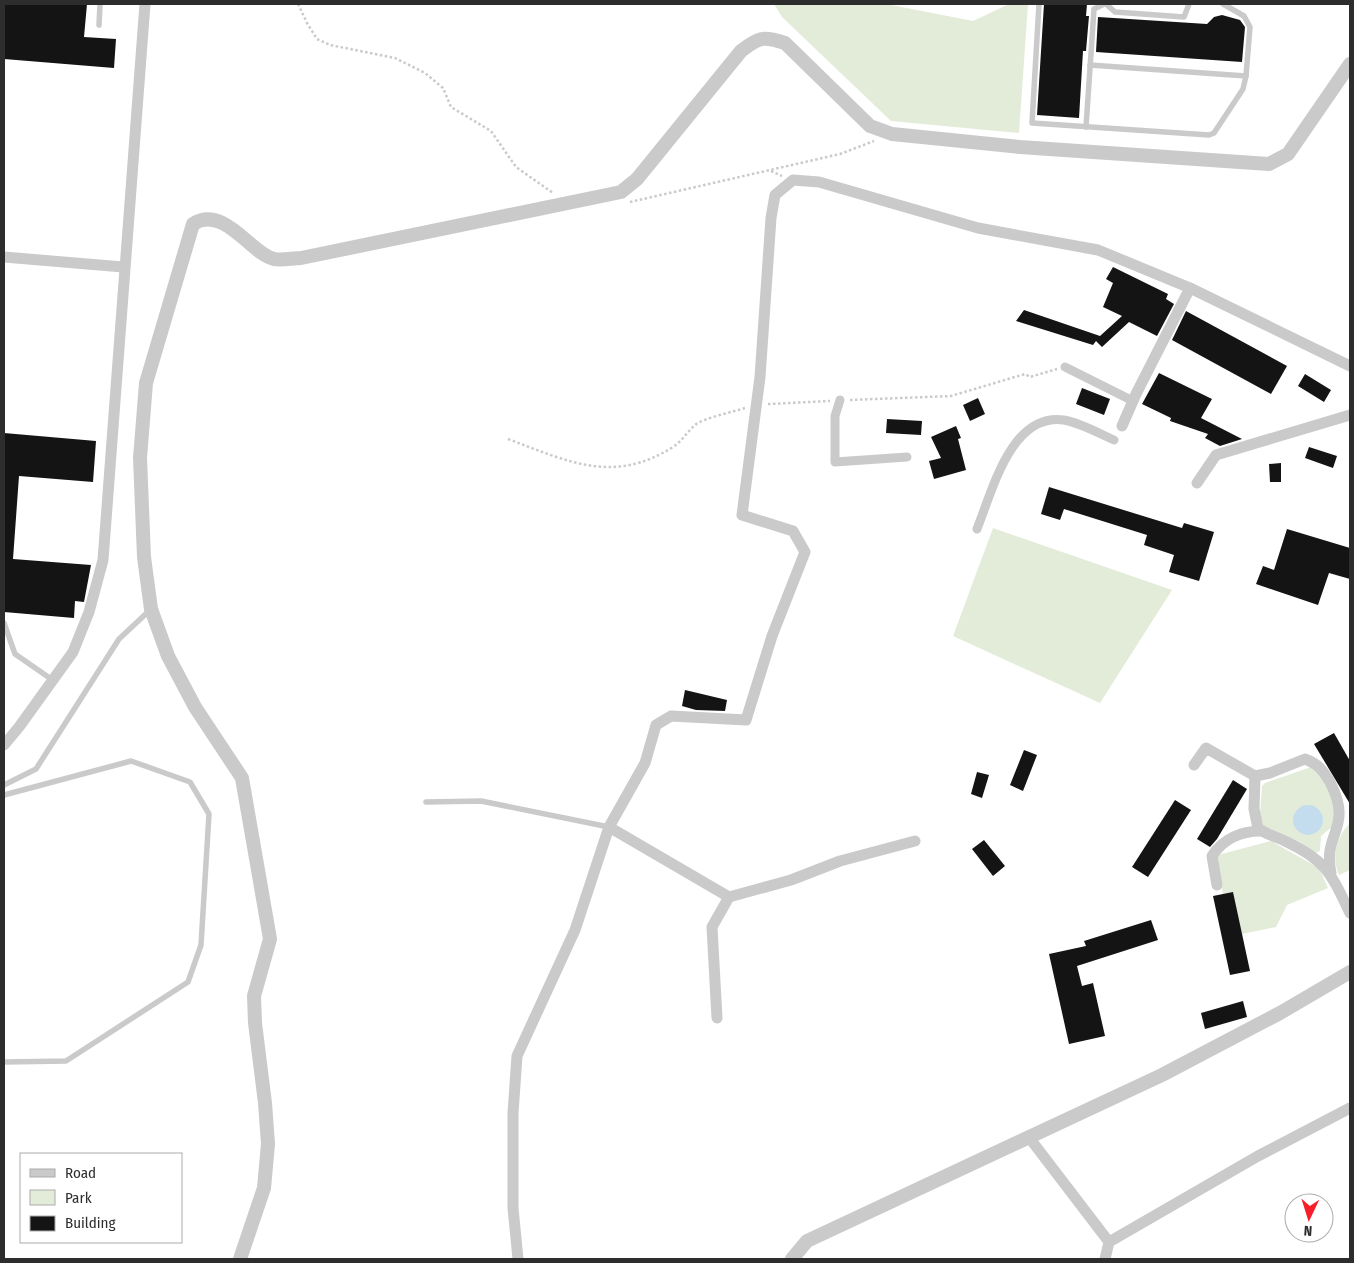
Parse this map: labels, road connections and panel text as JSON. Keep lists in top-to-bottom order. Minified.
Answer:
{"legend":["Road","Park","Building"],"north":"bottom"}
